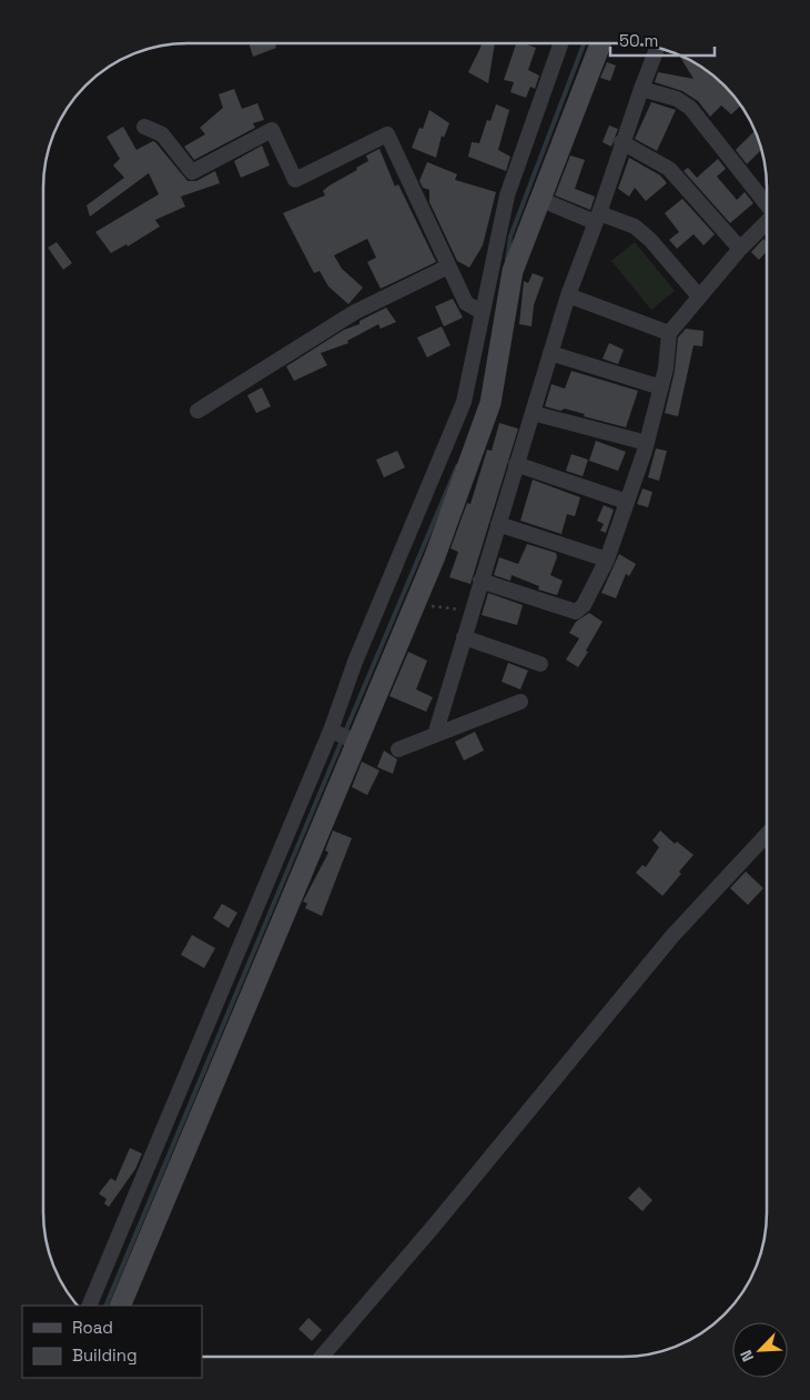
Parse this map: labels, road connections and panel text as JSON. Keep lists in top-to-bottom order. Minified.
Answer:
{"legend":["Road","Building"],"scale_bar":"50 m","north":"bottom left"}
